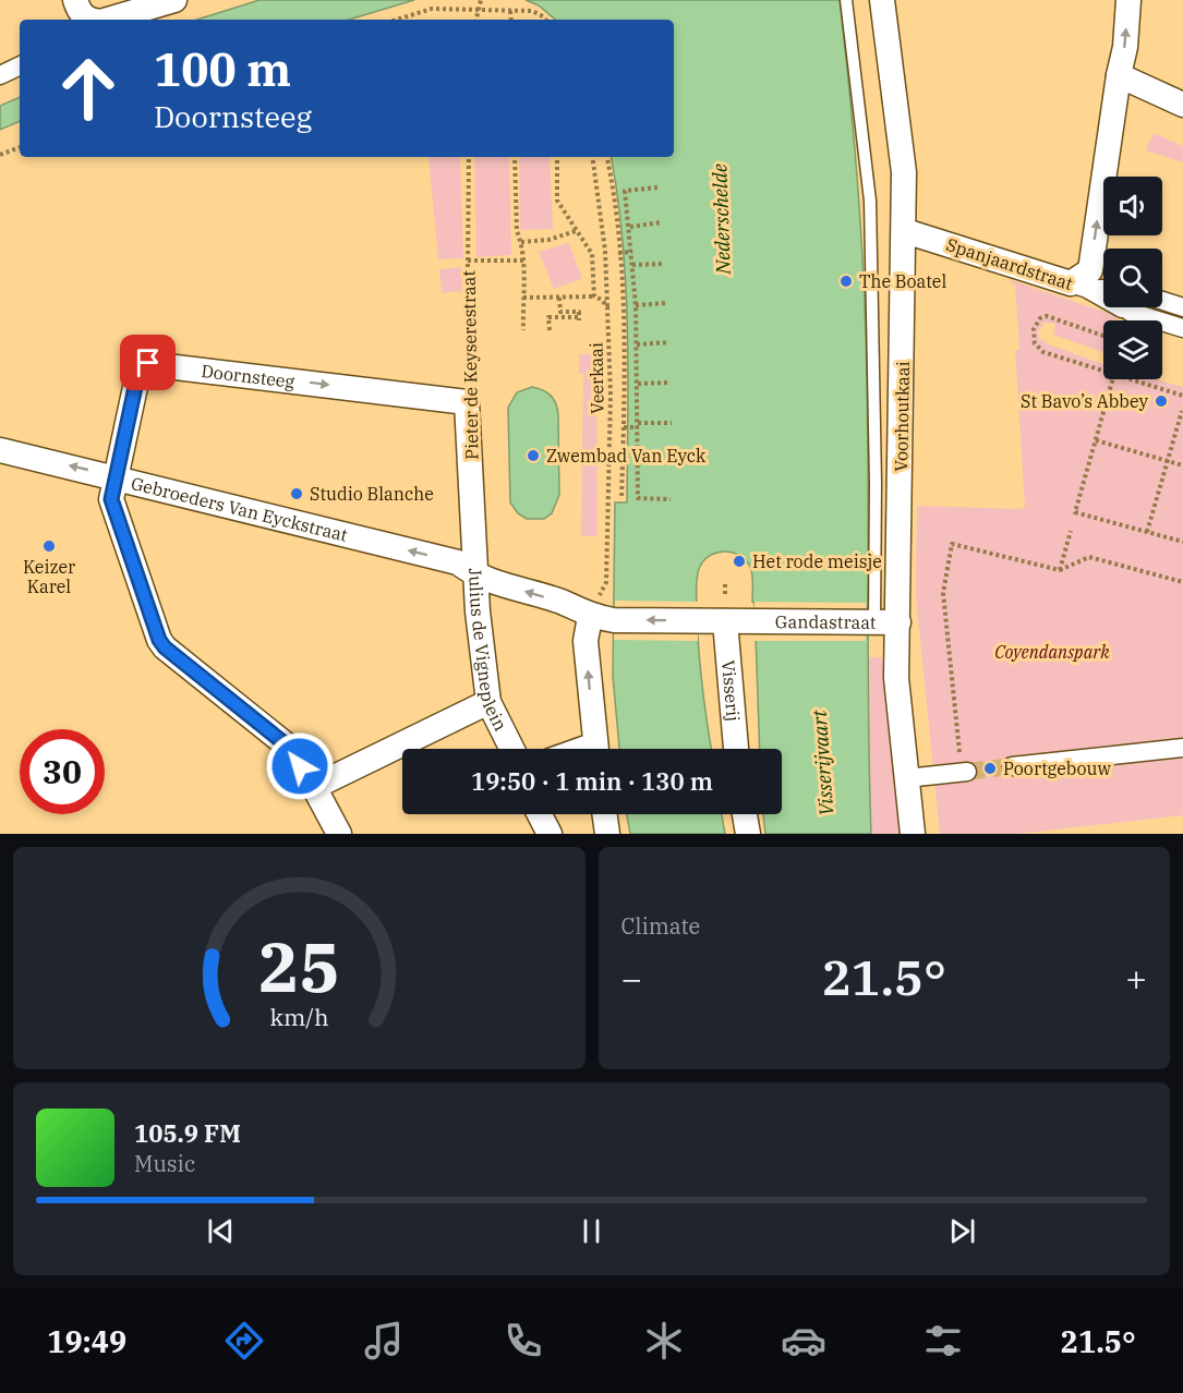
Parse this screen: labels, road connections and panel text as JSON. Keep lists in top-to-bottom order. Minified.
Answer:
{"streets":{"street":["Spanjaardstraat","Pieter de Keyserestraat","Doornsteeg","Voorhoutkaai","Gebroeders Van Eyckstraat","Gandastraat","Julius de Vigneplein","Visserij"],"path":["Veerkaai"]},"crossings":[["Spanjaardstraat","Voorhoutkaai"],["Pieter de Keyserestraat","Doornsteeg"],["Pieter de Keyserestraat","Gebroeders Van Eyckstraat"],["Pieter de Keyserestraat","Julius de Vigneplein"],["Doornsteeg","Gebroeders Van Eyckstraat"],["Veerkaai","Julius de Vigneplein"],["Voorhoutkaai","Gandastraat"],["Gebroeders Van Eyckstraat","Julius de Vigneplein"],["Gandastraat","Julius de Vigneplein"],["Gandastraat","Visserij"],["Julius de Vigneplein","Visserij"]],"one_way":["Doornsteeg","Gebroeders Van Eyckstraat","Julius de Vigneplein"],"water":["Nederschelde","Visserijvaart"],"parks":["Coyendanspark"],"places":["The Boatel","St Bavo’s Abbey","Zwembad Van Eyck","Studio Blanche","Keizer Karel","Het rode meisje","Poortgebouw"],"page":{"turn":["100 m","Doornsteeg"],"limit":"30","trip":"19:50 · 1 min · 130 m","tile":"Climate","heat":["−","21.5°","+"],"song":["105.9 FM","Music"],"tabs":["19:49","21.5°"],"gauge":["25","km/h"]}}
